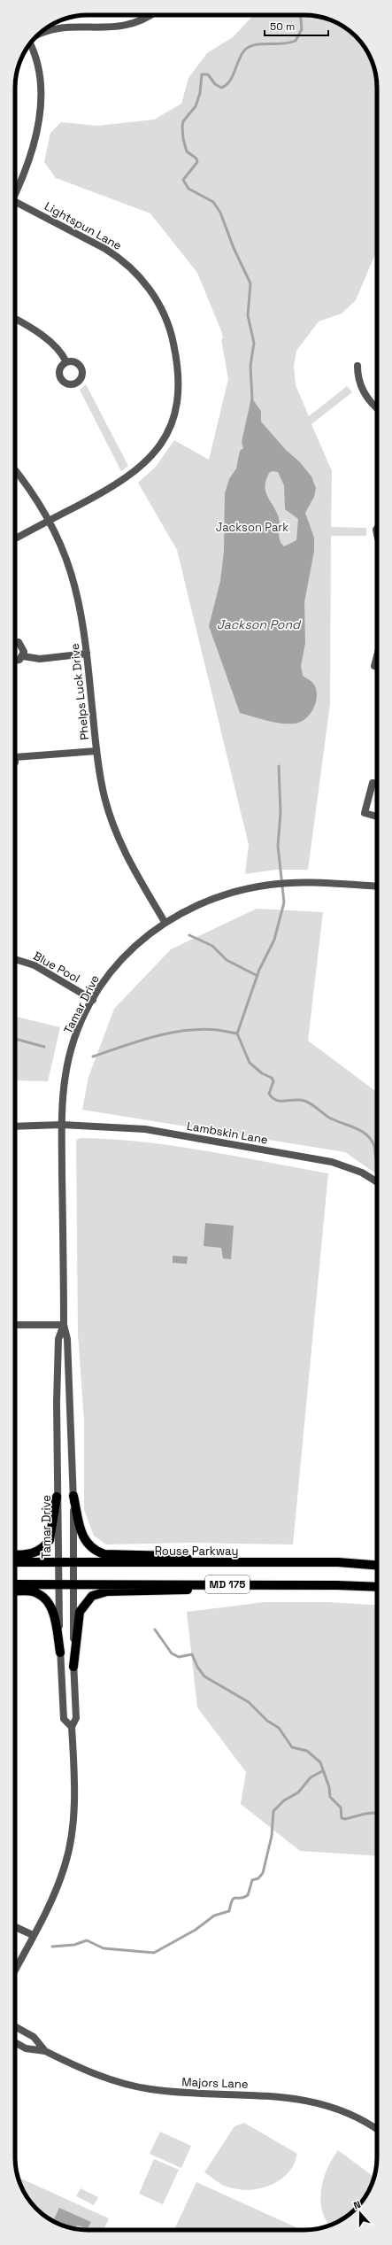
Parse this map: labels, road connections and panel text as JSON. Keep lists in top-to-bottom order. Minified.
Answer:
{"streets":{"main road":["Rouse Parkway","MD 175"],"street":["Lightspun Lane","Phelps Luck Drive","Blue Pool","Tamar Drive","Lambskin Lane","Majors Lane"]},"crossings":[["Lightspun Lane","Phelps Luck Drive"],["Phelps Luck Drive","Tamar Drive"],["Blue Pool","Tamar Drive"],["Tamar Drive","Lambskin Lane"],["Tamar Drive","Rouse Parkway"],["Tamar Drive","MD 175"]],"water":["Jackson Pond"],"parks":["Jackson Park"],"scale_bar":"50 m","north":"top"}
